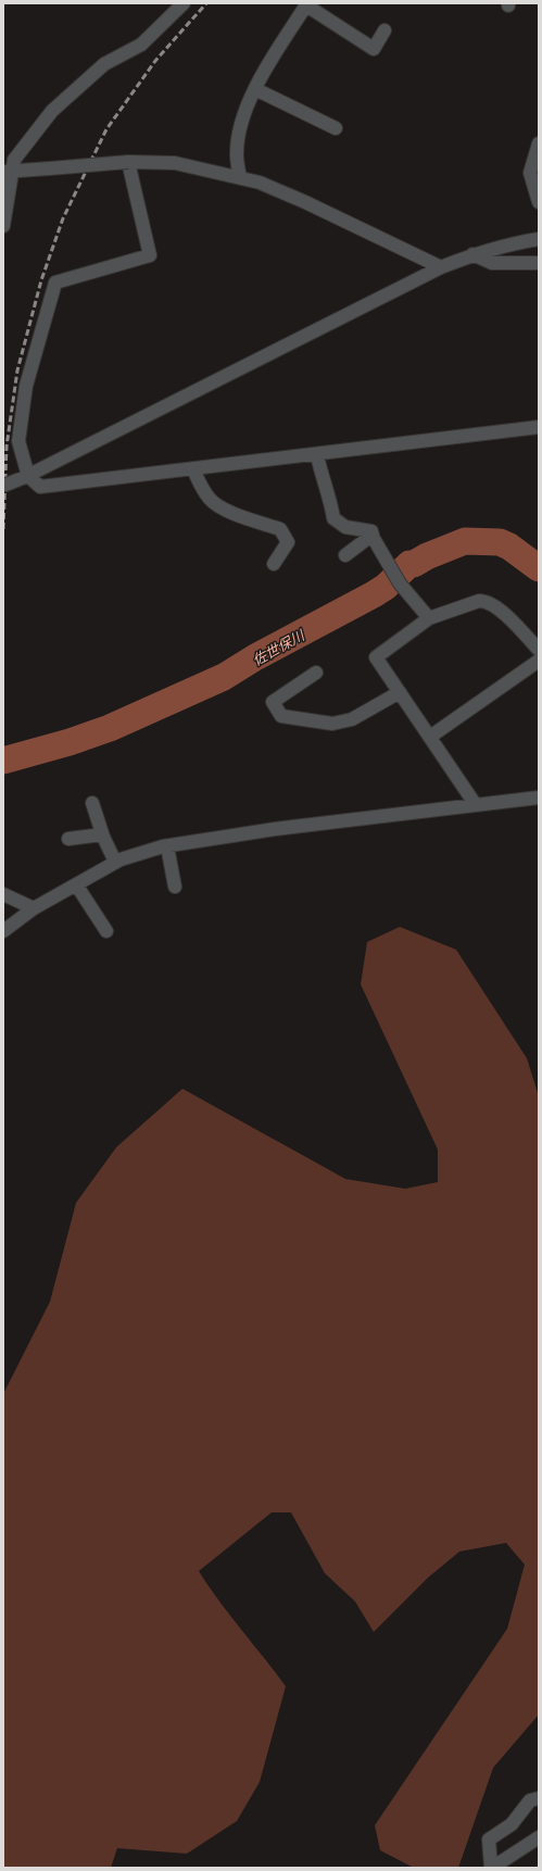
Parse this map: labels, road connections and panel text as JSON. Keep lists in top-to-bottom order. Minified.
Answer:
{"water":["佐世保川"]}
